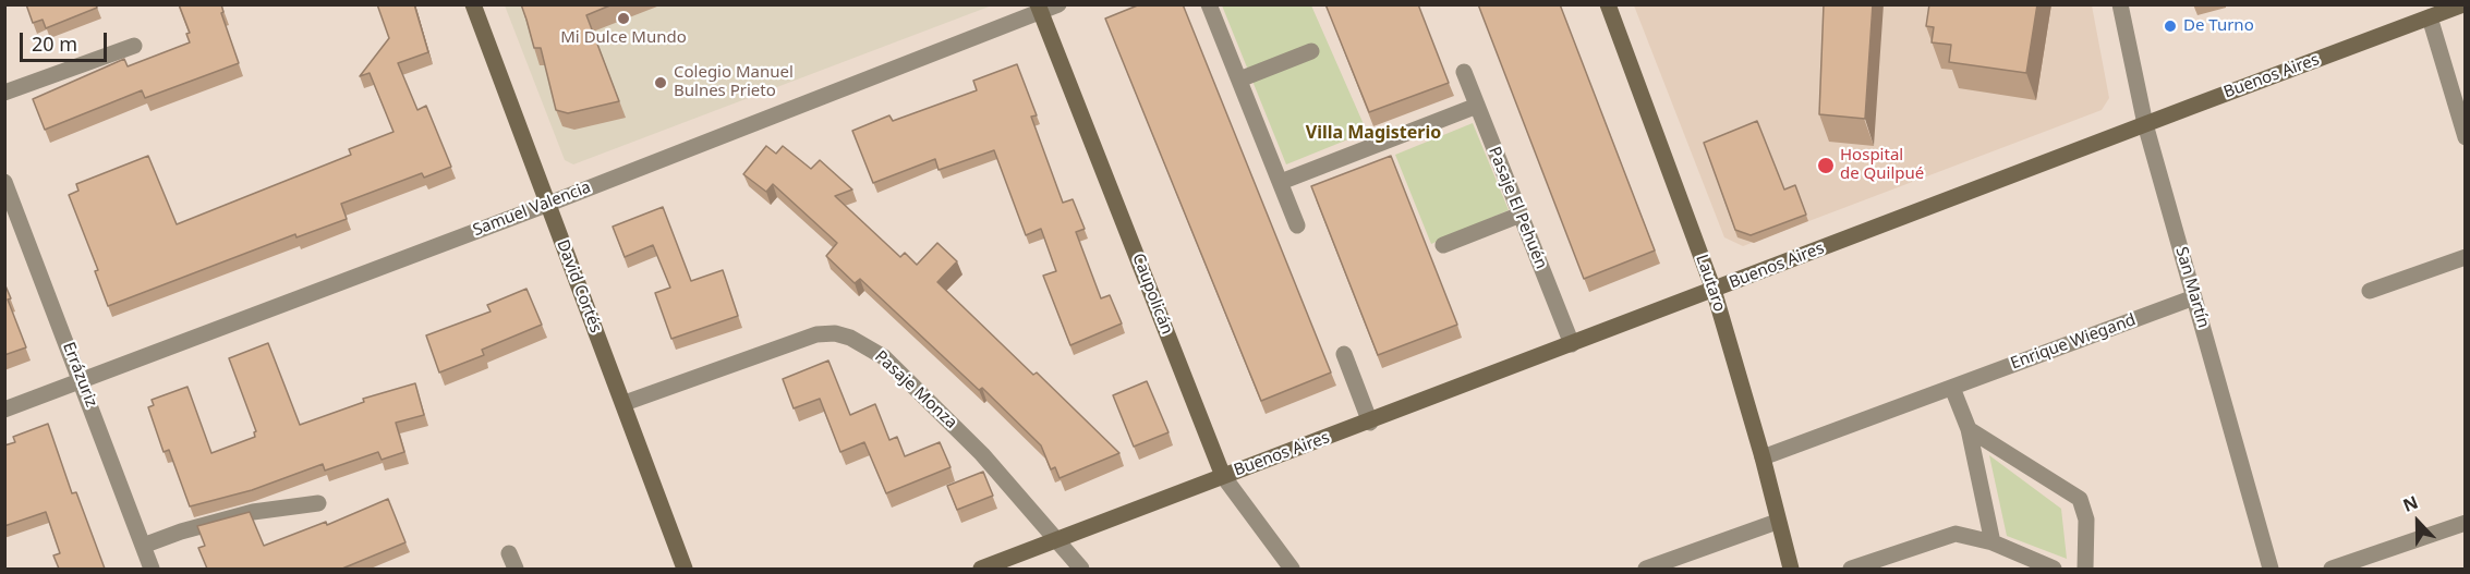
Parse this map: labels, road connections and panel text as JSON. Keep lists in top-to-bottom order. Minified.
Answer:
{"streets":{"street":["Buenos Aires","Pasaje El Pehuén","Samuel Valencia","Lautaro","David Cortés","San Martín","Caupolicán","Enrique Wiegand","Errázuriz","Pasaje Monza"]},"crossings":[["Buenos Aires","Pasaje El Pehuén"],["Buenos Aires","Lautaro"],["Buenos Aires","San Martín"],["Buenos Aires","Caupolicán"],["Buenos Aires","Pasaje Monza"],["Samuel Valencia","David Cortés"],["Samuel Valencia","Caupolicán"],["Samuel Valencia","Errázuriz"],["Lautaro","Enrique Wiegand"],["David Cortés","Pasaje Monza"],["San Martín","Enrique Wiegand"]],"districts":["Villa Magisterio"],"places":["Mi Dulce Mundo","De Turno","Colegio Manuel Bulnes Prieto","Hospital de Quilpué"],"scale_bar":"20 m","north":"top"}
